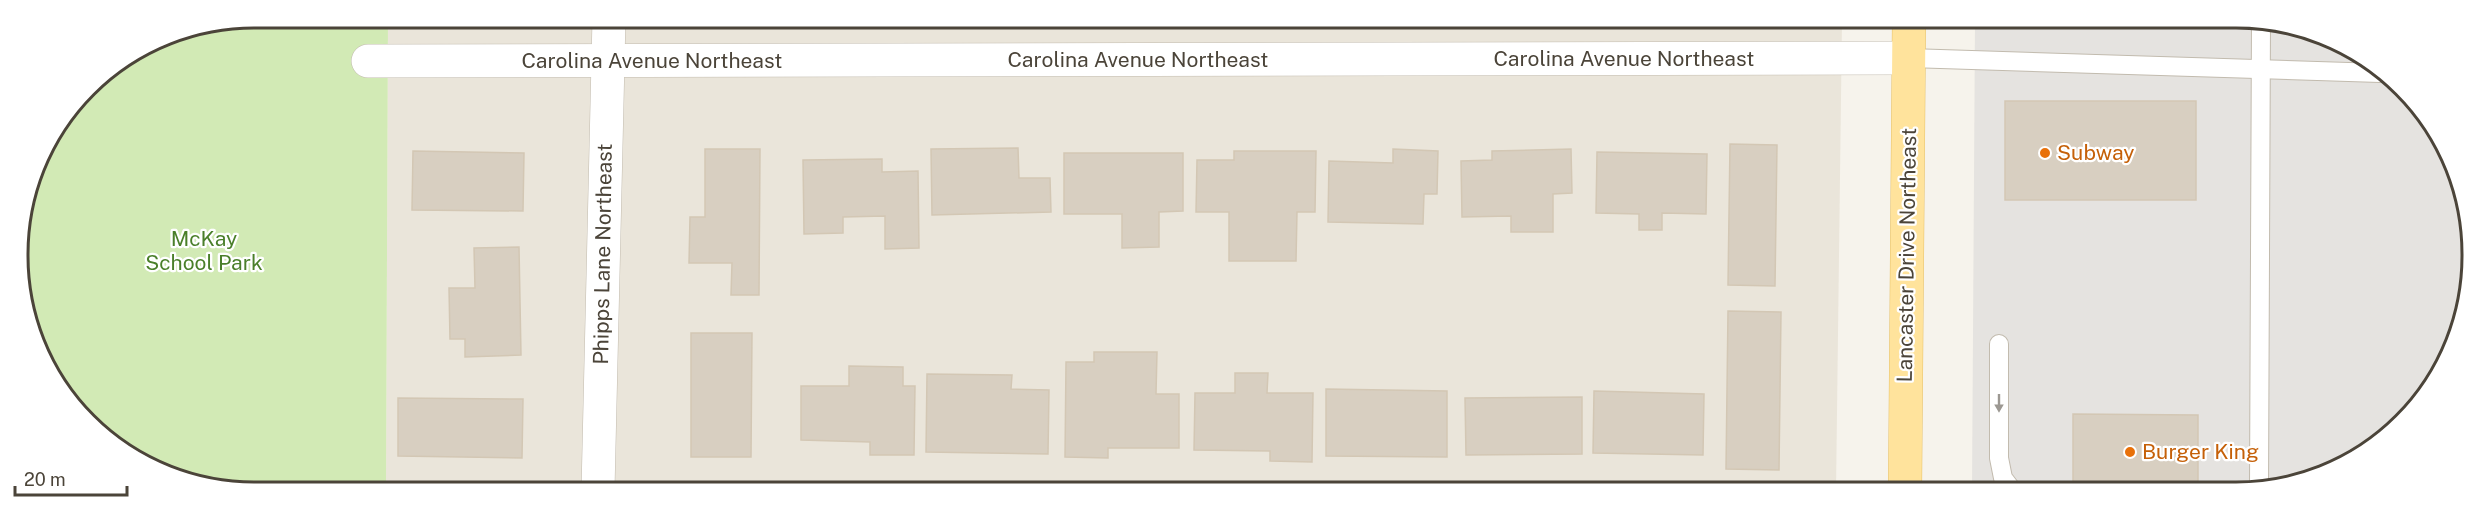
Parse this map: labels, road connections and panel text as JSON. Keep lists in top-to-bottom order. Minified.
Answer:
{"streets":{"main road":["Lancaster Drive Northeast"],"street":["Carolina Avenue Northeast","Phipps Lane Northeast"]},"crossings":[["Carolina Avenue Northeast","Phipps Lane Northeast"],["Carolina Avenue Northeast","Lancaster Drive Northeast"]],"parks":["McKay School Park"],"places":["Subway","Burger King"],"scale_bar":"20 m"}
